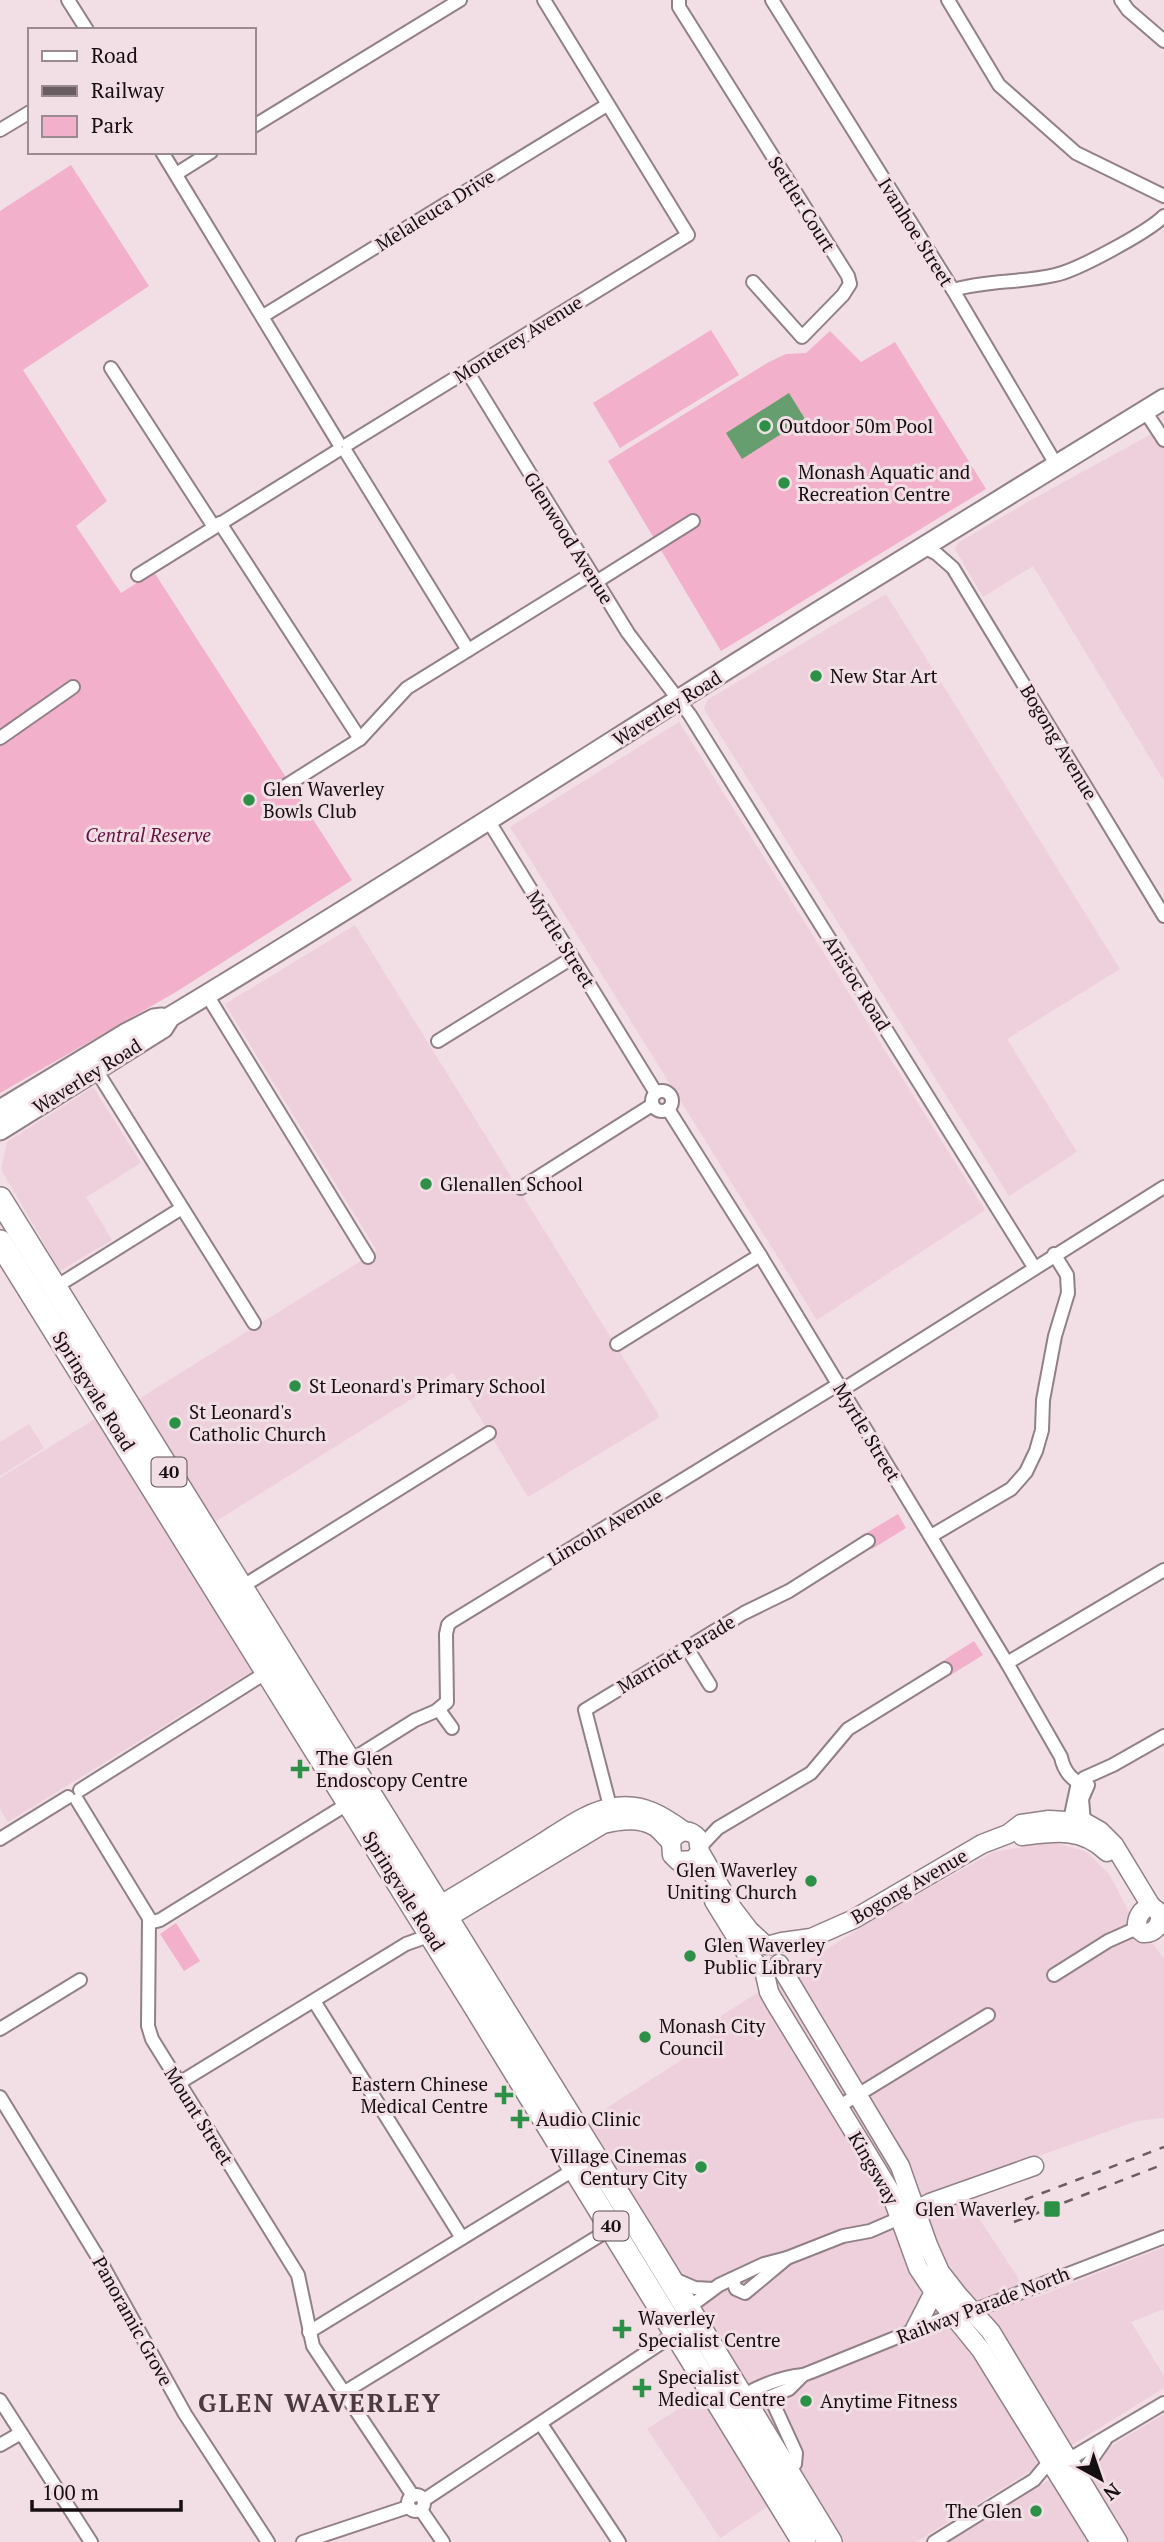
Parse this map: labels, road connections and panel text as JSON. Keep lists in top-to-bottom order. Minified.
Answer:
{"streets":{"highway":["Springvale Road","40"],"main road":["Waverley Road"],"street":["Settler Court","Melaleuca Drive","Ivanhoe Street","Monterey Avenue","Glenwood Avenue","Bogong Avenue","Myrtle Street","Aristoc Road","Lincoln Avenue","Marriott Parade","Mount Street","Kingsway","Railway Parade North","Panoramic Grove"]},"crossings":[["Melaleuca Drive","Monterey Avenue"],["Ivanhoe Street","Waverley Road"],["Monterey Avenue","Glenwood Avenue"],["Glenwood Avenue","Waverley Road"],["Glenwood Avenue","Aristoc Road"],["Waverley Road","Bogong Avenue"],["Waverley Road","Myrtle Street"],["Waverley Road","Aristoc Road"],["Bogong Avenue","Kingsway"],["Myrtle Street","Lincoln Avenue"],["Aristoc Road","Lincoln Avenue"],["Springvale Road","Kingsway"],["Springvale Road","Railway Parade North"],["Marriott Parade","Kingsway"],["Kingsway","Railway Parade North"]],"districts":["GLEN WAVERLEY"],"parks":["Central Reserve"],"places":{"other":["Outdoor 50m Pool","Monash Aquatic and Recreation Centre","New Star Art","Glen Waverley Bowls Club","Glenallen School","St Leonard's Primary School","St Leonard's Catholic Church","Glen Waverley Uniting Church","Glen Waverley Public Library","Monash City Council","Village Cinemas Century City","Anytime Fitness","The Glen"],"health":["The Glen Endoscopy Centre","Eastern Chinese Medical Centre","Audio Clinic","Waverley Specialist Centre","Specialist Medical Centre"],"transit":["Glen Waverley"]},"legend":["Road","Railway","Park"],"scale_bar":"100 m","north":"bottom right"}
